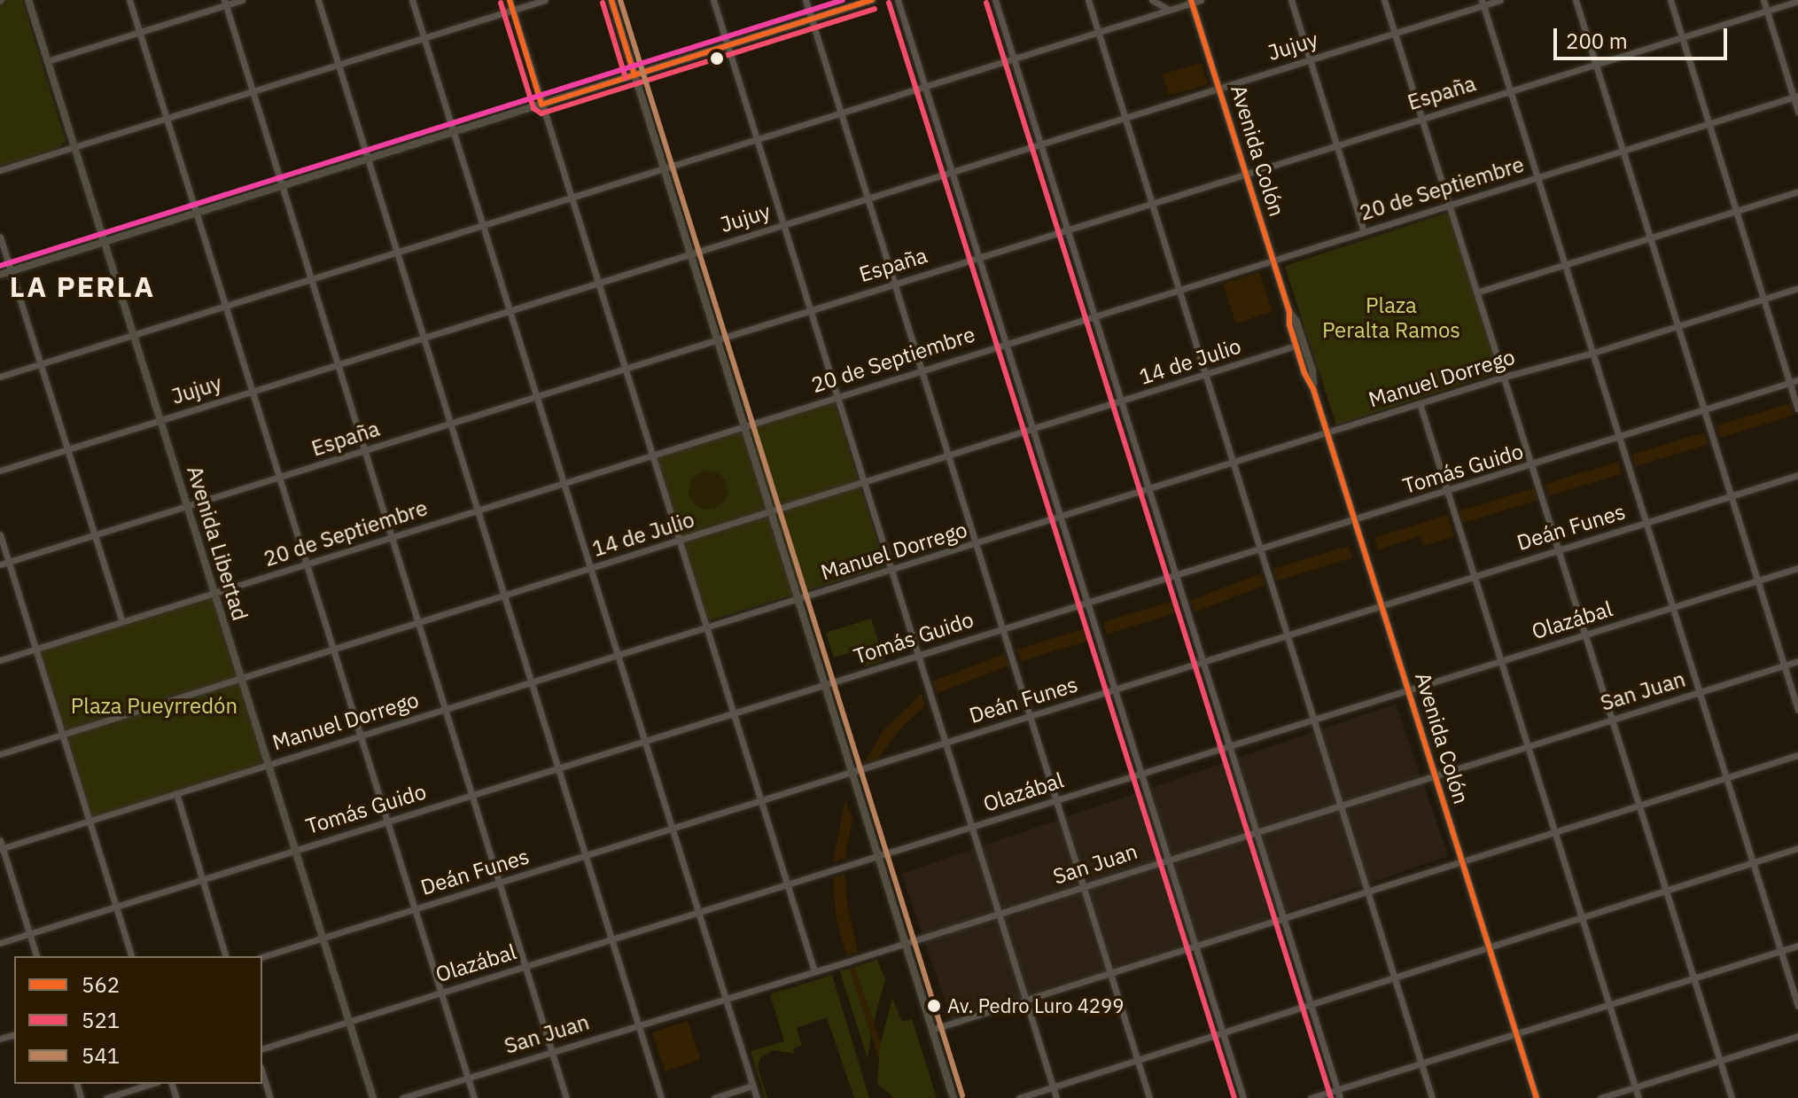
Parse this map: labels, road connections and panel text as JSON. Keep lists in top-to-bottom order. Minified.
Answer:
{"streets":{"main road":["Avenida Colón","Avenida Libertad"],"street":["Jujuy","España","20 de Septiembre","14 de Julio","Manuel Dorrego","Tomás Guido","Deán Funes","Olazábal","San Juan"]},"crossings":[["Jujuy","Avenida Colón"],["Jujuy","Avenida Libertad"],["España","Avenida Colón"],["España","Avenida Libertad"],["Avenida Colón","20 de Septiembre"],["Avenida Colón","14 de Julio"],["Avenida Colón","Manuel Dorrego"],["Avenida Colón","Tomás Guido"],["Avenida Colón","Deán Funes"],["Avenida Colón","Olazábal"],["Avenida Colón","San Juan"],["20 de Septiembre","Avenida Libertad"],["14 de Julio","Avenida Libertad"],["Manuel Dorrego","Avenida Libertad"],["Tomás Guido","Avenida Libertad"],["Deán Funes","Avenida Libertad"],["Avenida Libertad","Olazábal"]],"districts":["LA PERLA"],"parks":["Plaza Peralta Ramos","Plaza Pueyrredón"],"places":["Av. Pedro Luro 4299"],"lines":["transit line 562","transit line 541","transit line 521"],"legend":["562","521","541"],"scale_bar":"200 m"}
